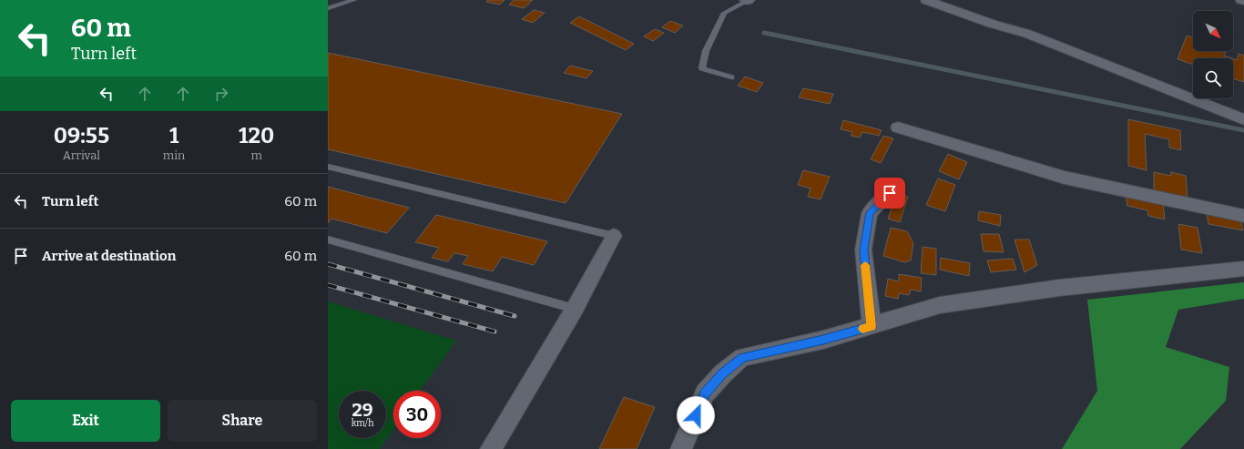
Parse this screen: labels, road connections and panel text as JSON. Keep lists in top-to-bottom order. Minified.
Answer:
{"north":"bottom right","page":{"turn":["60 m","Turn left"],"eta":["09:55","Arrival","1","min","120","m"],"list":[{"name":"Turn left","value":"60 m"},{"name":"Arrive at destination","value":"60 m"}],"speed":"29 km/h","limit":"30","buttons":["Exit","Share"]}}
